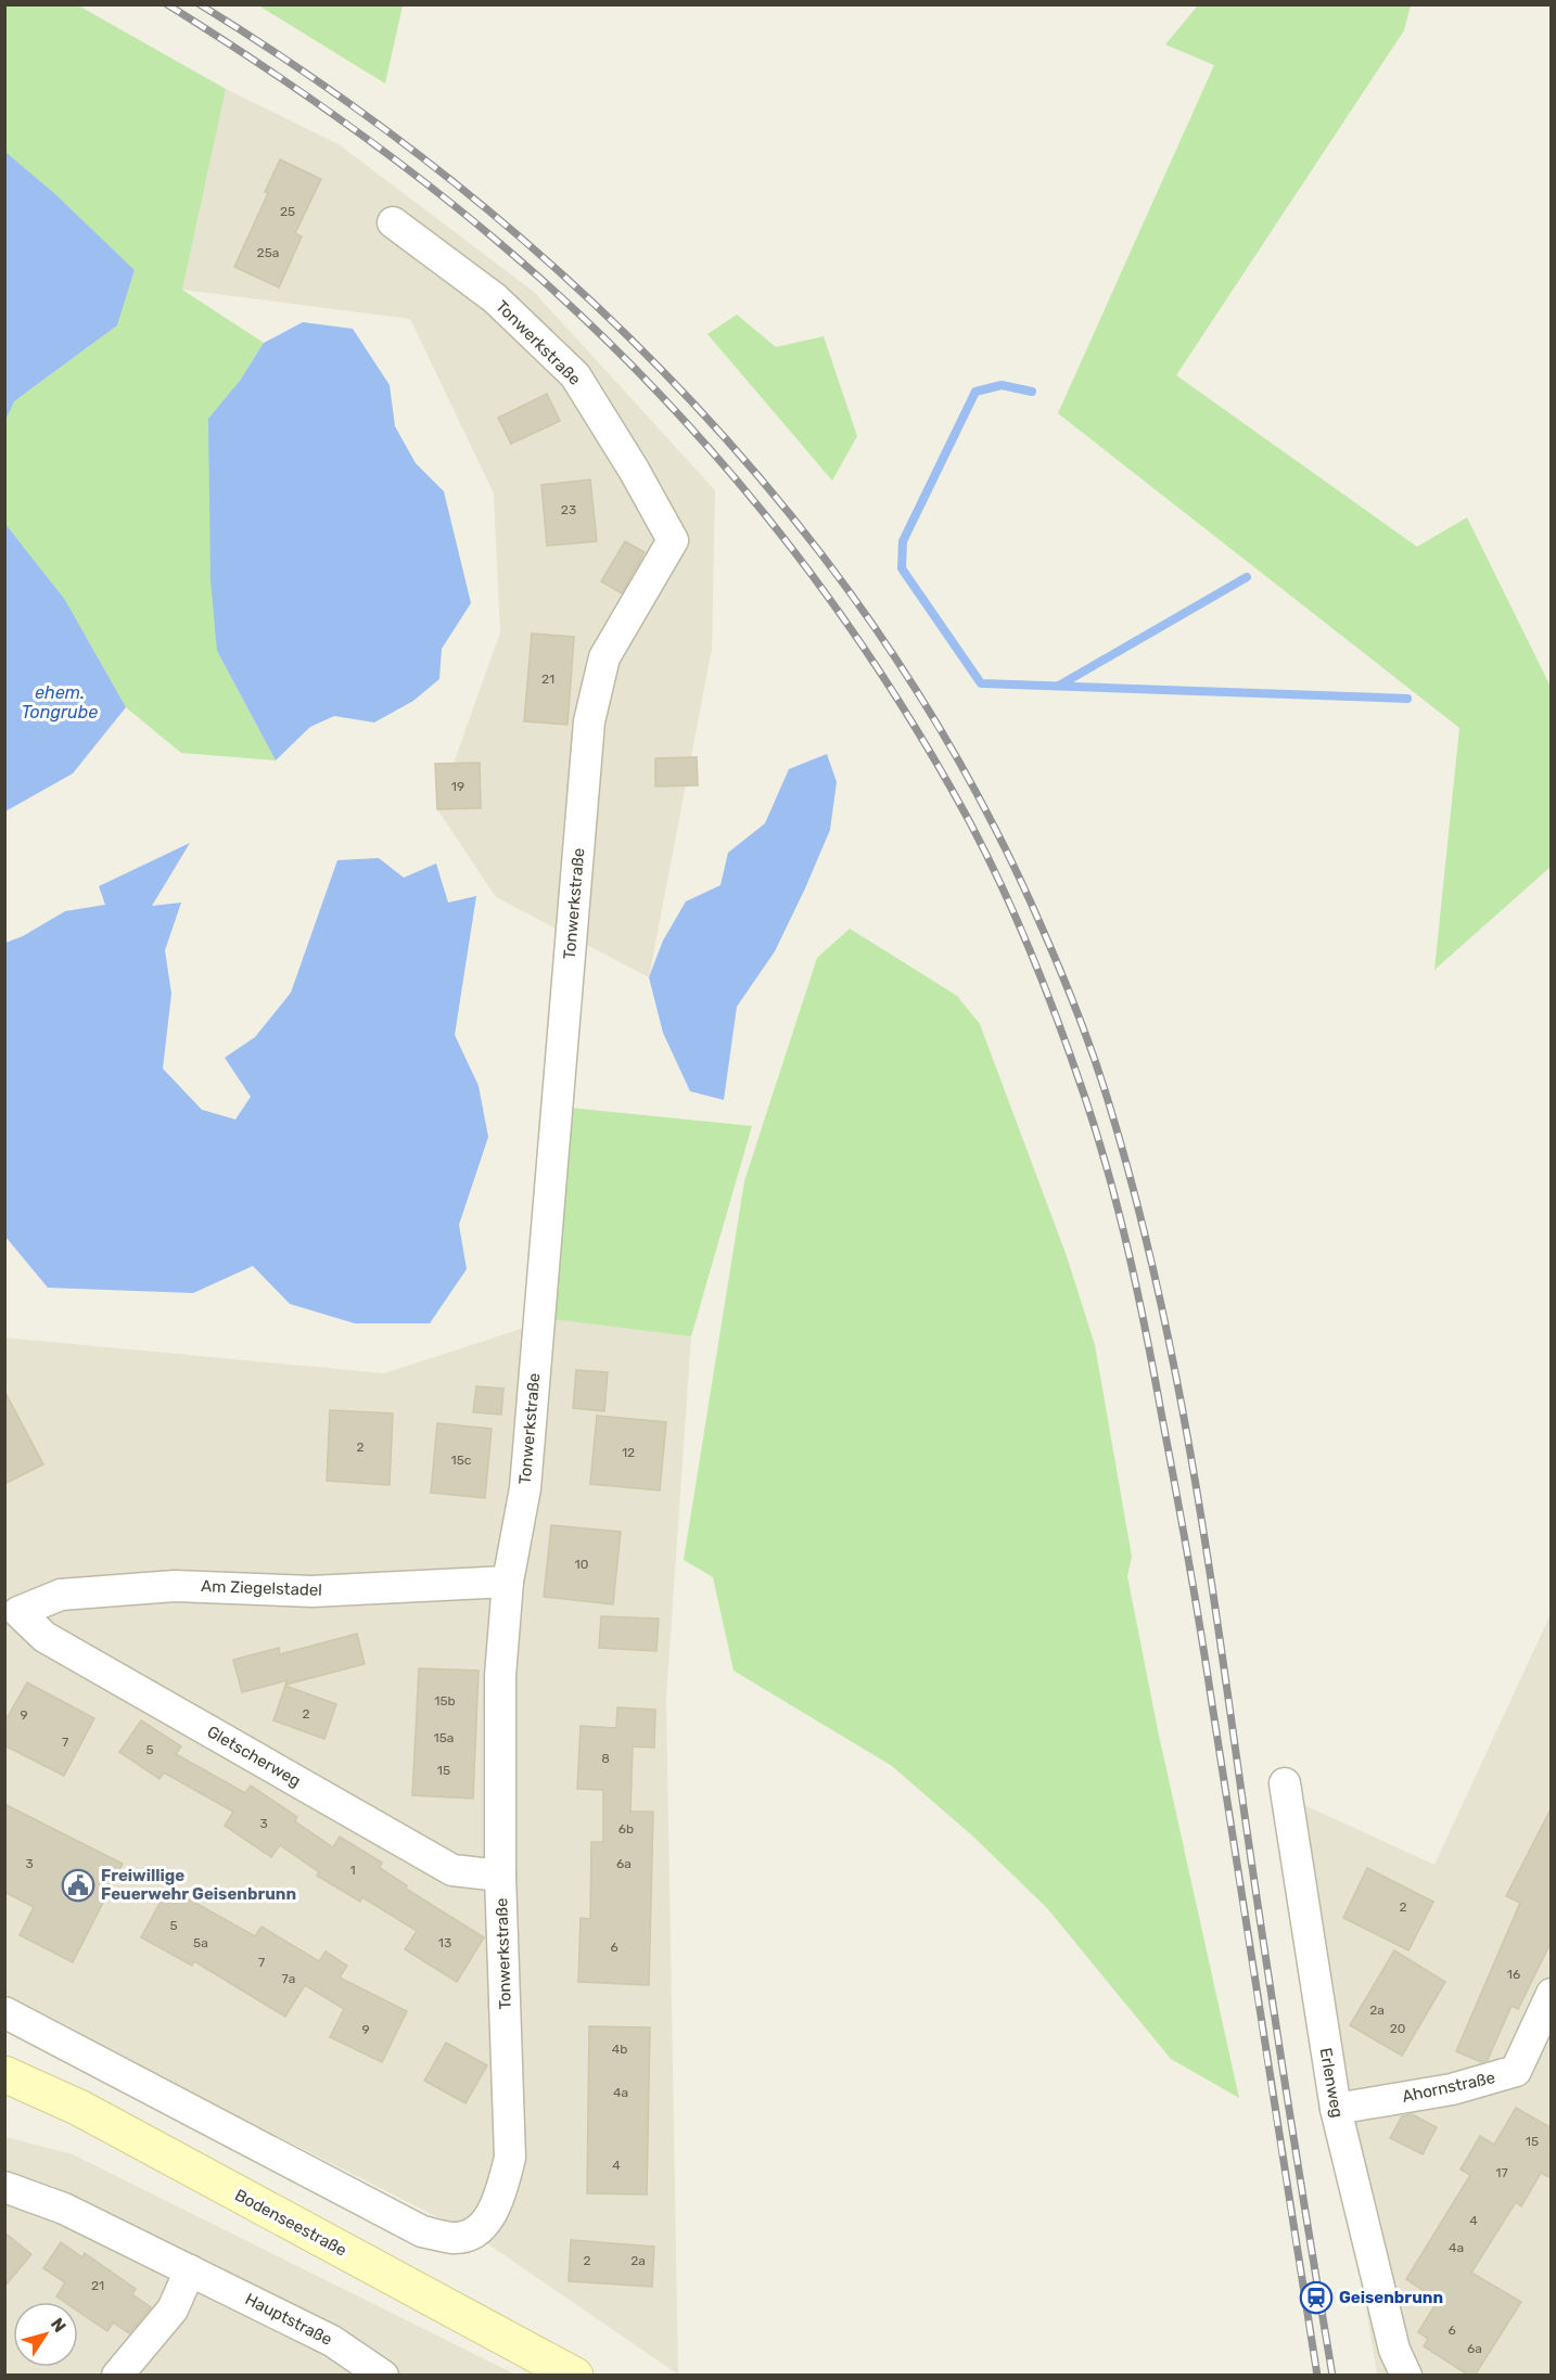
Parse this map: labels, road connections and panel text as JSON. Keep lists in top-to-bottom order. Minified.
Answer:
{"streets":{"main road":["Bodenseestraße"],"street":["Tonwerkstraße","Am Ziegelstadel","Gletscherweg","Erlenweg","Ahornstraße","Hauptstraße"]},"crossings":[["Tonwerkstraße","Am Ziegelstadel"],["Tonwerkstraße","Gletscherweg"],["Am Ziegelstadel","Gletscherweg"],["Erlenweg","Ahornstraße"]],"water":["ehem. Tongrube"],"places":{"public building":["Freiwillige Feuerwehr Geisenbrunn"],"station":["Geisenbrunn"]},"house_numbers":["25","25a","23","21","19","2","12","15c","10","15b","2","9","15a","7","5","8","15","3","6b","3","6a","1","2","5","5a","13","6","7","16","7a","2a","20","9","4b","4a","15","4","17","4","4a","2","2a","21","6","6a"],"north":"top right"}
